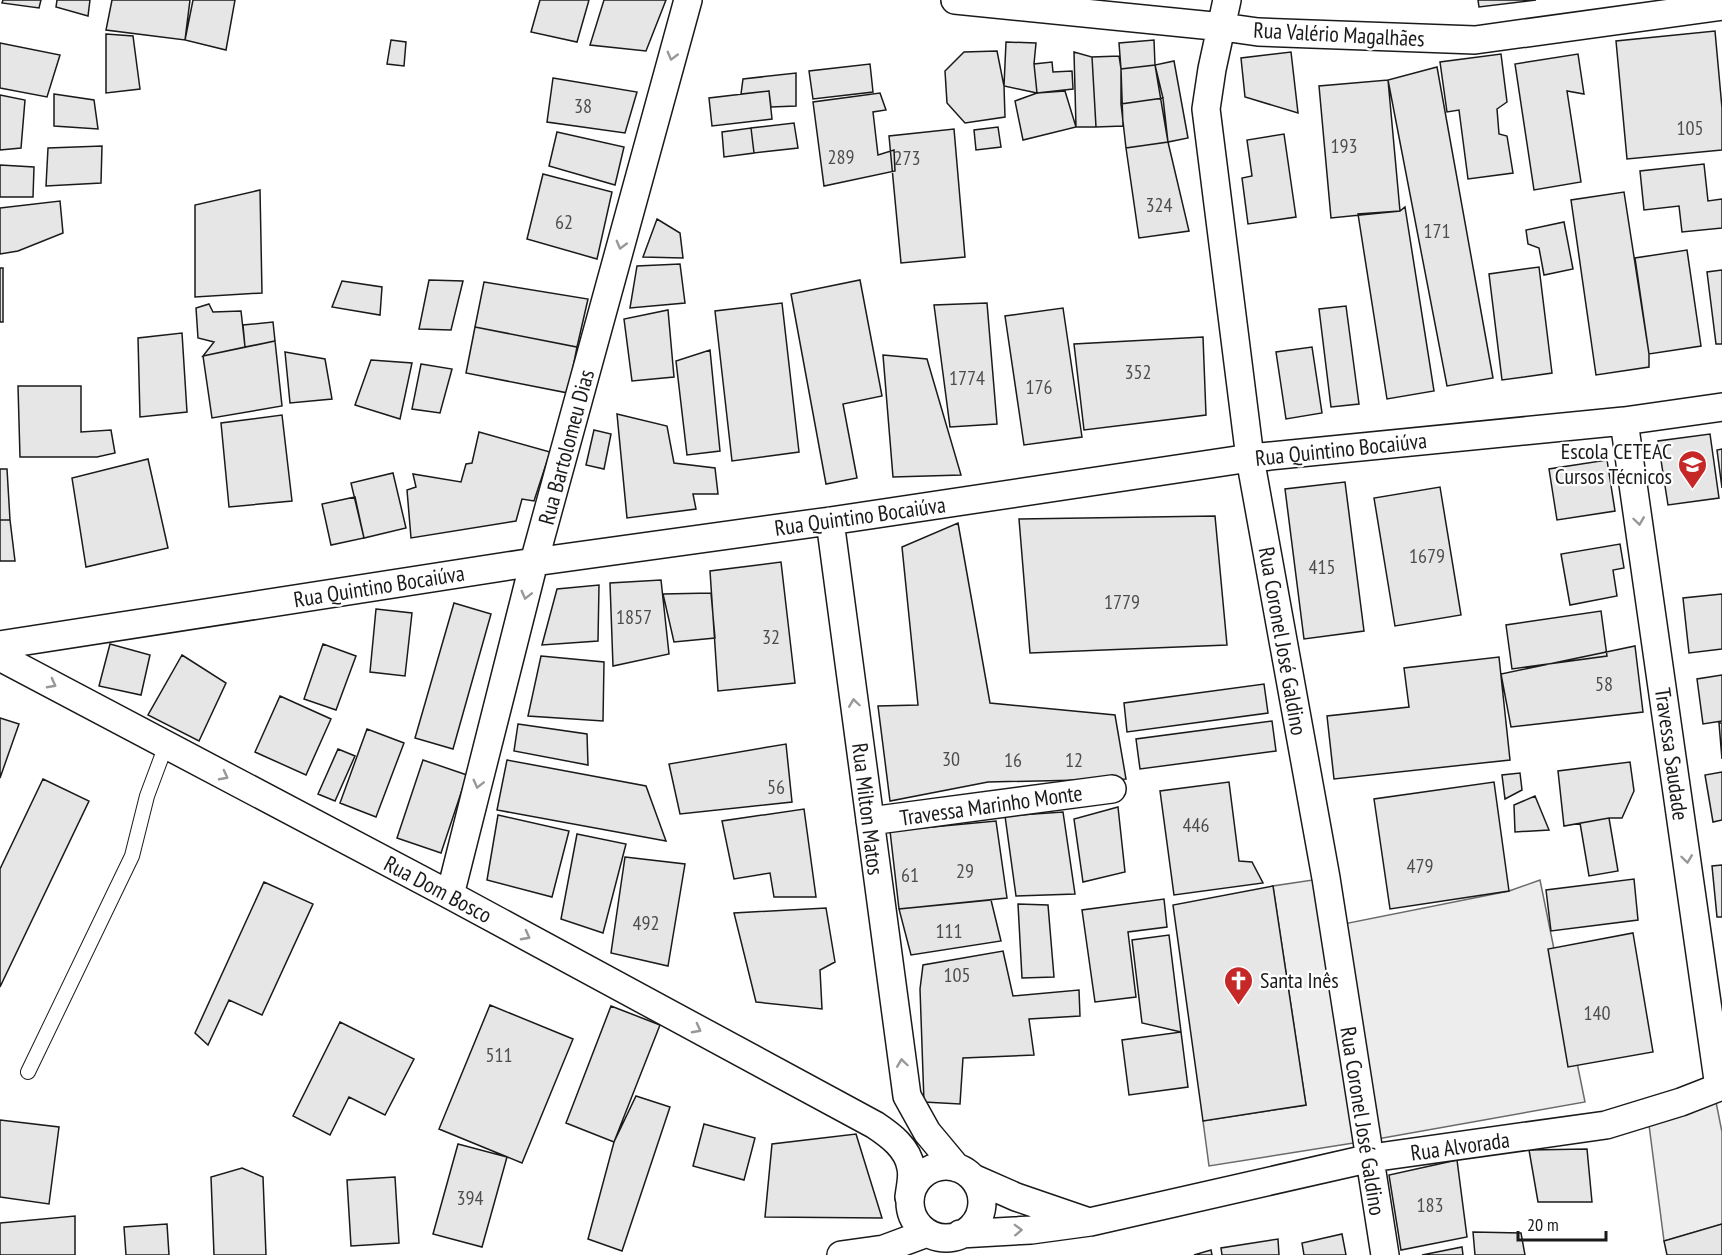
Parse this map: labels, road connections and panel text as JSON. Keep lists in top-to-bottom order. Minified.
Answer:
{"streets":{"street":["Rua Valério Magalhães","Rua Bartolomeu Dias","Rua Quintino Bocaiúva","Rua Coronel José Galdino","Travessa Saudade","Travessa Marinho Monte","Rua Milton Matos","Rua Dom Bosco","Rua Alvorada"]},"crossings":[["Rua Valério Magalhães","Rua Coronel José Galdino"],["Rua Bartolomeu Dias","Rua Quintino Bocaiúva"],["Rua Bartolomeu Dias","Rua Dom Bosco"],["Rua Quintino Bocaiúva","Rua Coronel José Galdino"],["Rua Quintino Bocaiúva","Travessa Saudade"],["Rua Quintino Bocaiúva","Rua Milton Matos"],["Rua Coronel José Galdino","Rua Alvorada"],["Travessa Saudade","Rua Alvorada"],["Travessa Marinho Monte","Rua Milton Matos"],["Rua Milton Matos","Rua Dom Bosco"],["Rua Milton Matos","Rua Alvorada"],["Rua Dom Bosco","Rua Alvorada"]],"one_way":["Rua Bartolomeu Dias","Travessa Saudade","Rua Milton Matos","Rua Dom Bosco"],"places":{"school or university":["Escola CETEAC Cursos Técnicos"],"church":["Santa Inês"]},"house_numbers":["38","105","193","289","273","324","62","171","352","1774","176","1679","415","1779","1857","32","58","30","16","12","56","446","479","29","61","492","111","105","140","511","394","183"],"scale_bar":"20 m"}
